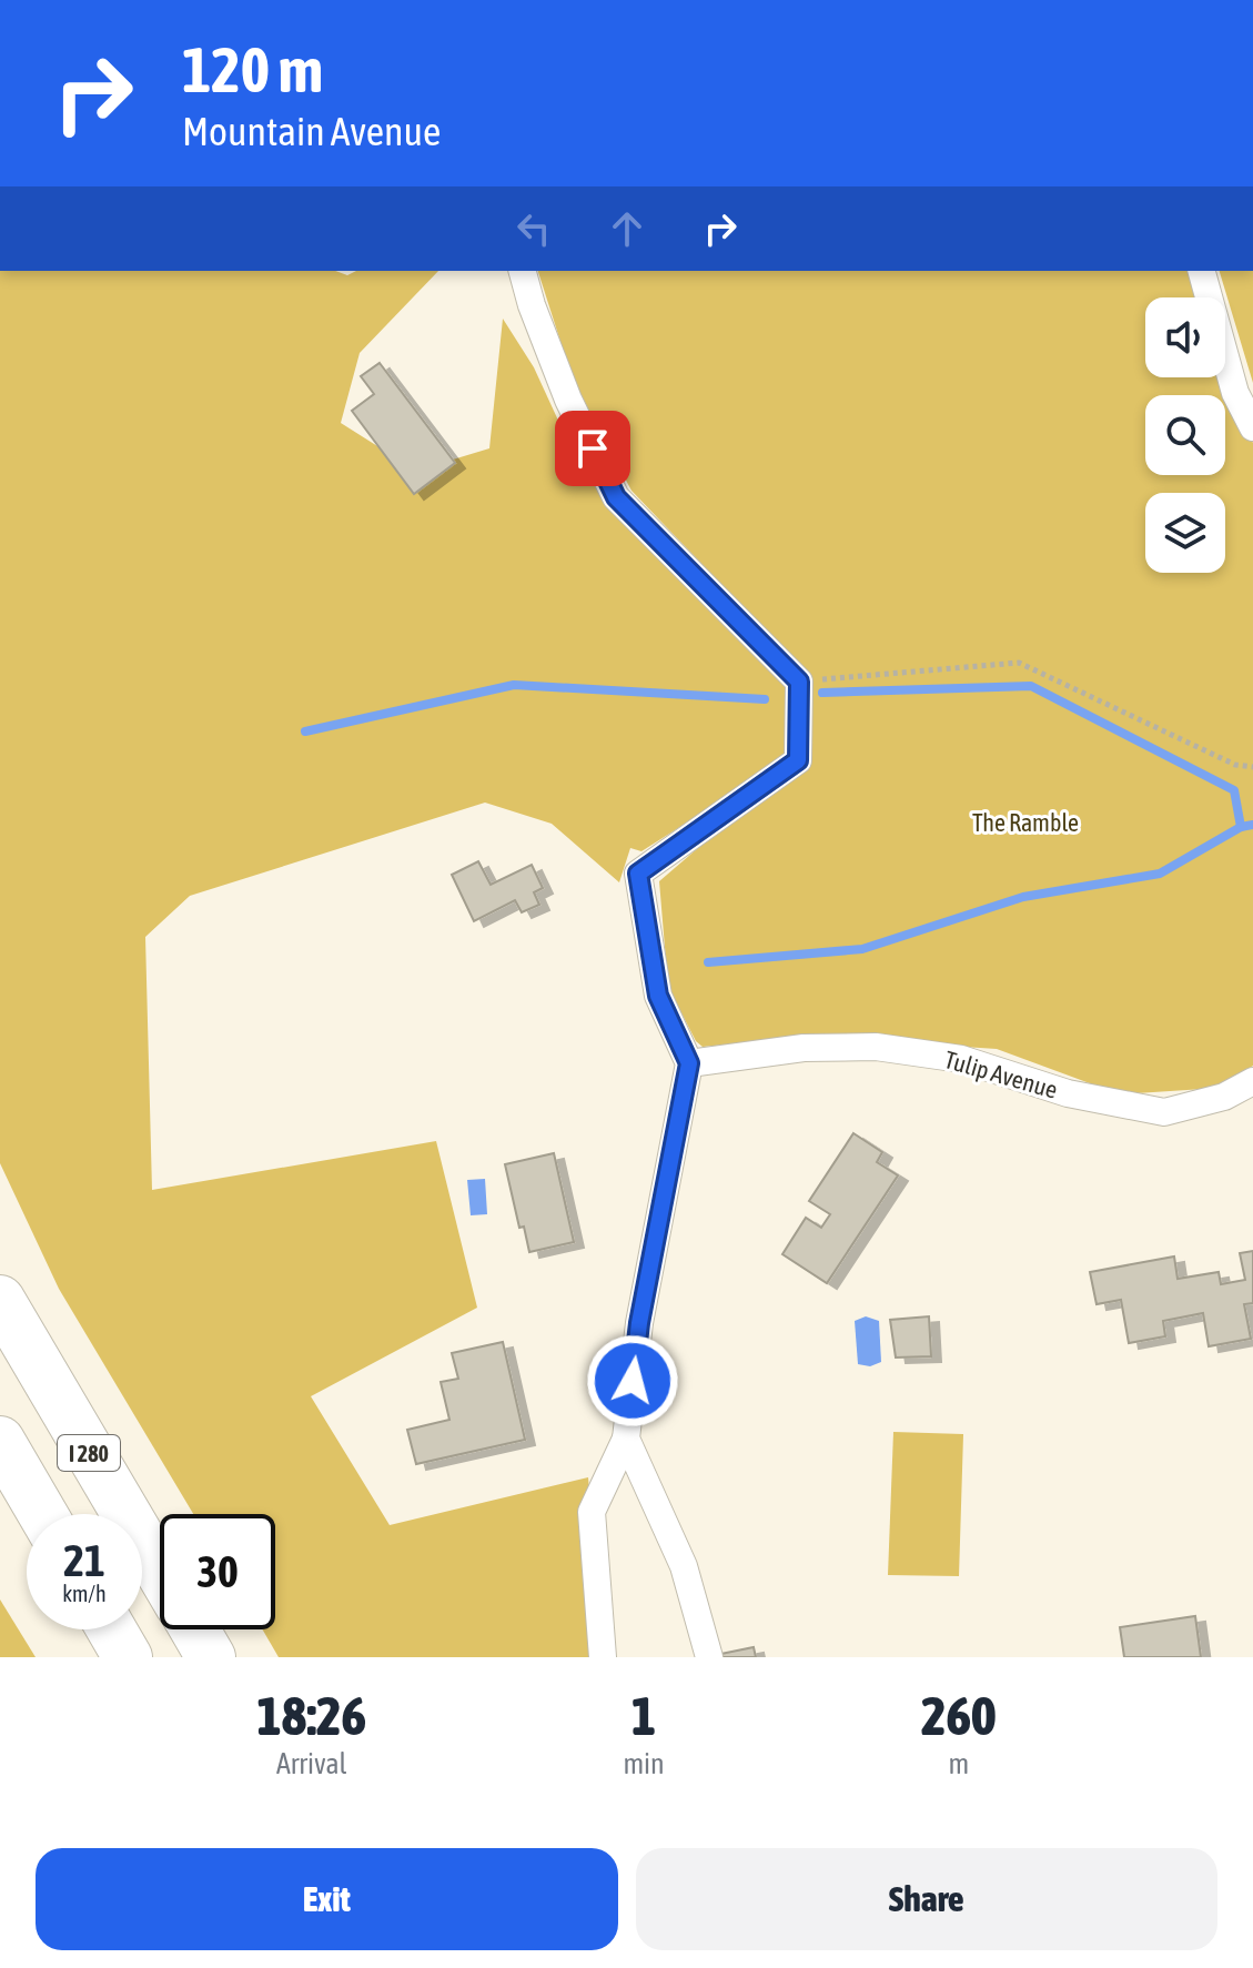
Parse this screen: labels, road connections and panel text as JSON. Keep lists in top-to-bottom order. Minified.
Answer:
{"streets":{"highway":["I 280"],"street":["Tulip Avenue"]},"parks":["The Ramble"],"page":{"turn":["120 m","Mountain Avenue"],"speed":"21 km/h","limit":"30","eta":["18:26","Arrival","1","min","260","m"],"buttons":["Exit","Share"]}}
